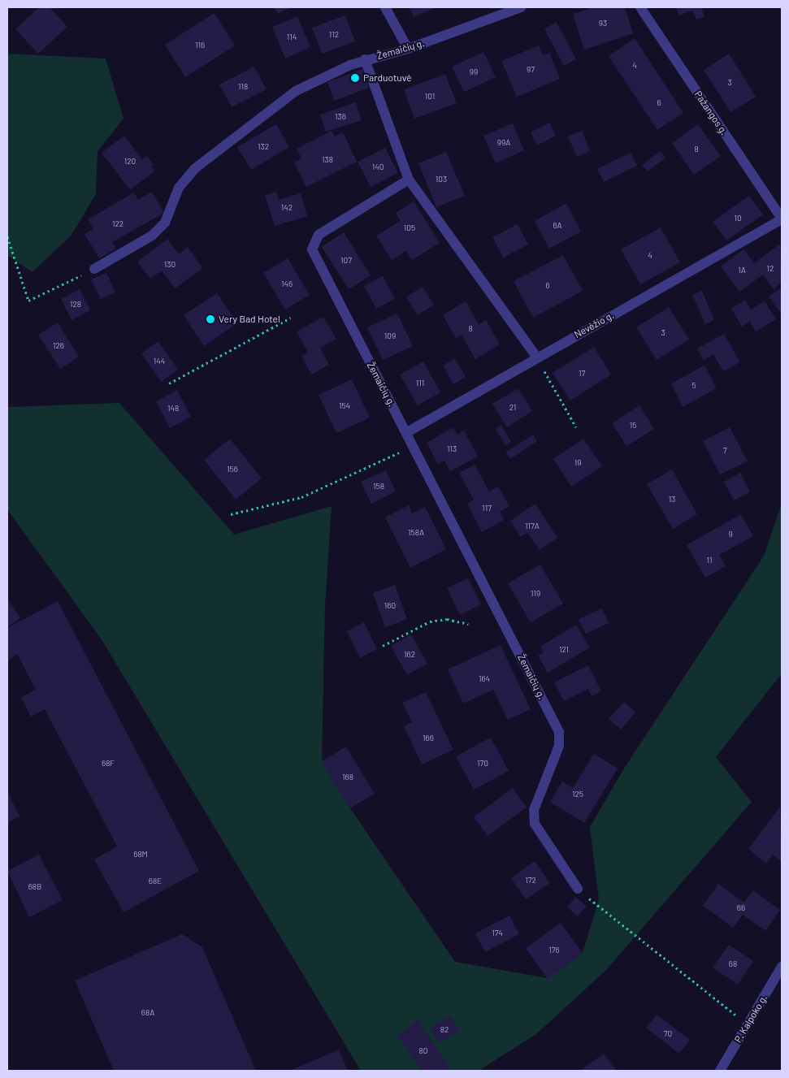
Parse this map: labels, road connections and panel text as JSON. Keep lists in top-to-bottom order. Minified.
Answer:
{"streets":{"street":["Žemaičių g.","Pažangos g.","Nevėžio g.","P. Kalpoko g."]},"crossings":[["Žemaičių g.","Nevėžio g."],["Pažangos g.","Nevėžio g."]],"places":["Parduotuvė","Very Bad Hotel"],"house_numbers":["93","112","114","116","4","97","99","3","118","101","6","136","99A","132","8","138","120","140","103","142","10","122","6A","105","4","107","130","12","1A","146","6","128","8","3","109","126","144","17","111","5","154","21","148","15","113","7","19","156","158","13","117","117A","158A","9","11","119","160","121","162","164","166","68F","170","168","125","68M","172","68E","68B","66","174","176","68","68A","82","70","80"]}
